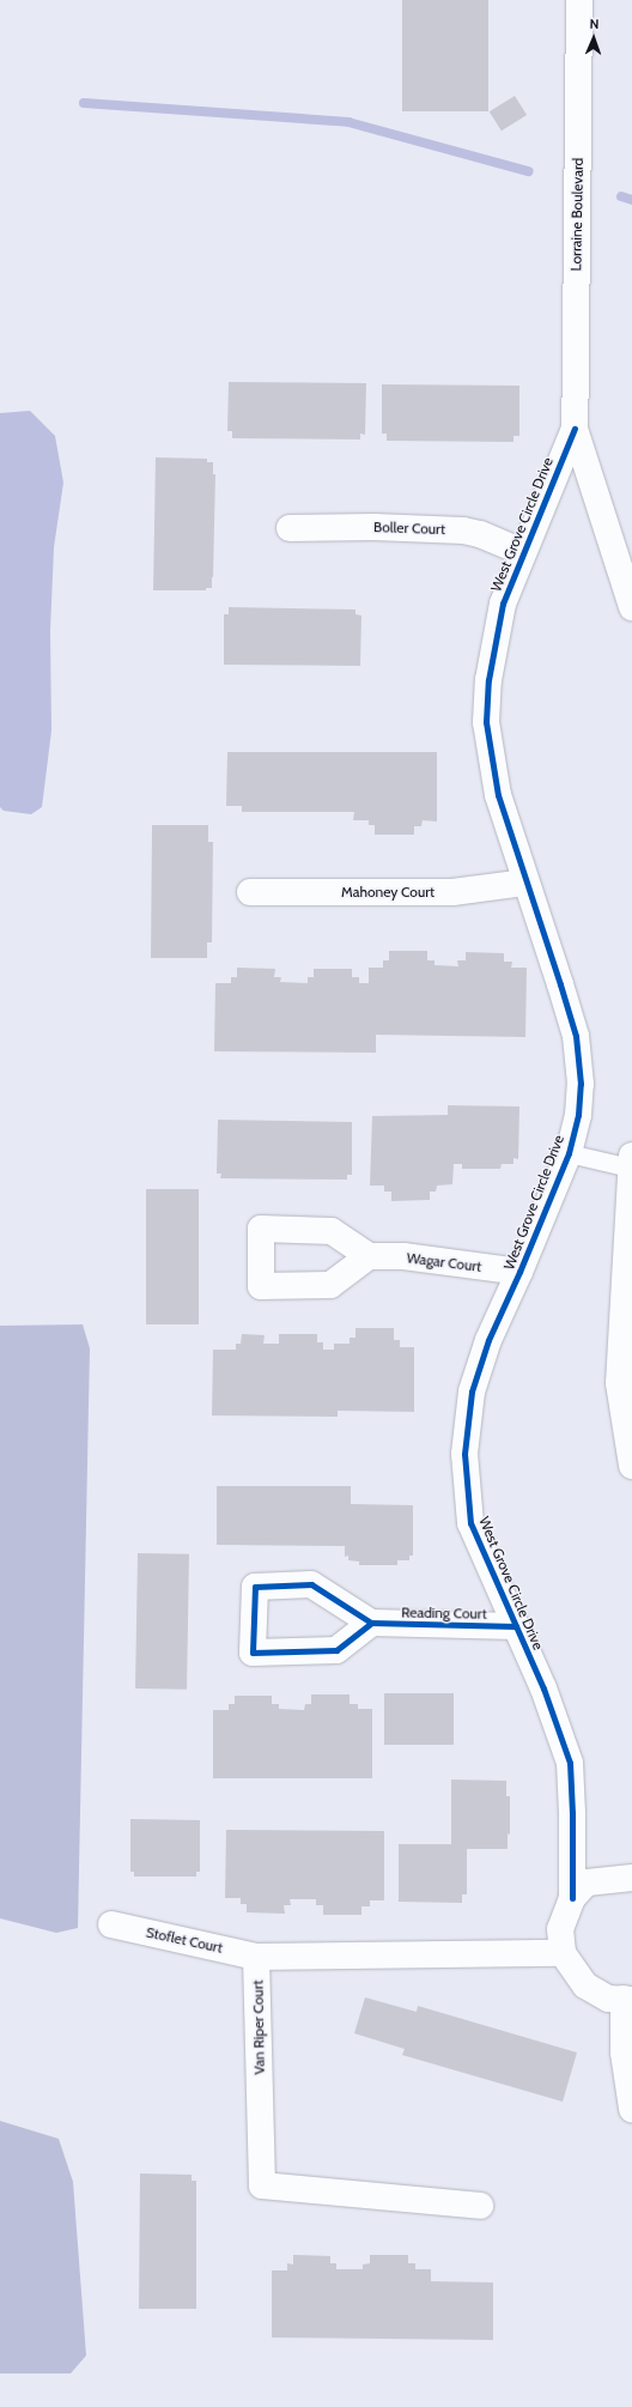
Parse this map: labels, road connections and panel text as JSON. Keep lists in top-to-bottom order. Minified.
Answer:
{"streets":{"street":["Lorraine Boulevard","West Grove Circle Drive","Boller Court","Mahoney Court","Wagar Court","Reading Court","Stoflet Court","Van Riper Court"]},"crossings":[["Lorraine Boulevard","West Grove Circle Drive"],["West Grove Circle Drive","Boller Court"],["West Grove Circle Drive","Mahoney Court"],["West Grove Circle Drive","Wagar Court"],["West Grove Circle Drive","Reading Court"],["Stoflet Court","Van Riper Court"]],"north":"top"}
